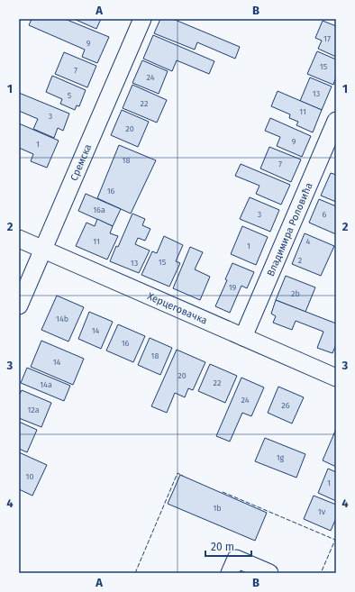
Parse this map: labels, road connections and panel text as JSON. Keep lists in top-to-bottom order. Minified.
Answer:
{"streets":{"street":["Сремска","Владимира Роловића","Херцеговачка"]},"crossings":[["Сремска","Херцеговачка"],["Владимира Роловића","Херцеговачка"]],"house_numbers":["17","9","15","7","24","13","5","22","11","3","20","9","1","18","7","16","16a","3","6","11","4","1","2","15","13","19","2b","14b","14","16","18","14","20","22","14a","24","26","12a","1g","10","1","1b","1v"],"scale_bar":"20 m","grid":{"columns":["A","B"],"rows":["1","2","3","4"]}}
